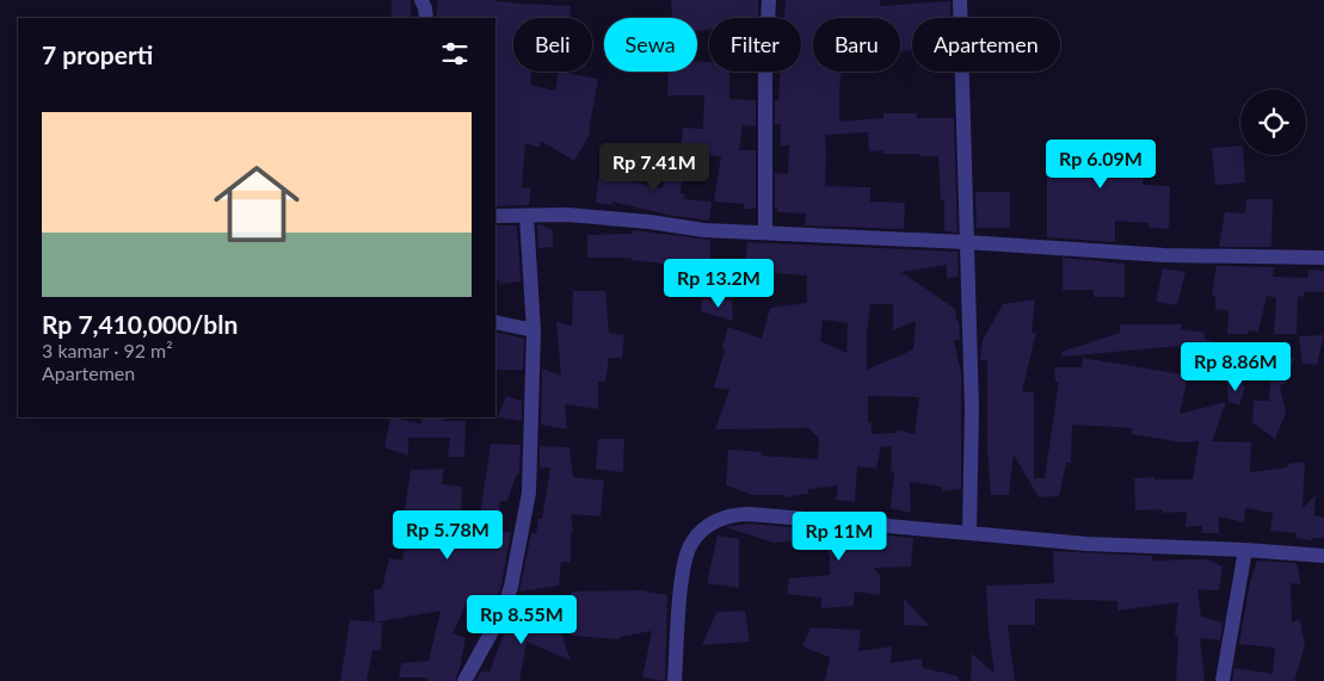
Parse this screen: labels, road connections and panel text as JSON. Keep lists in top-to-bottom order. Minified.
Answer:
{"page":{"chip":["Beli","Sewa","Filter","Baru","Apartemen"],"heading":"7 properti","list":[{"name":"Rp 7,410,000/bln","note":"3 kamar · 92 m² · Apartemen"}],"price":["Rp 6.09M","Rp 7.41M","Rp 13.2M","Rp 8.86M","Rp 5.78M","Rp 11M","Rp 8.55M"]}}
